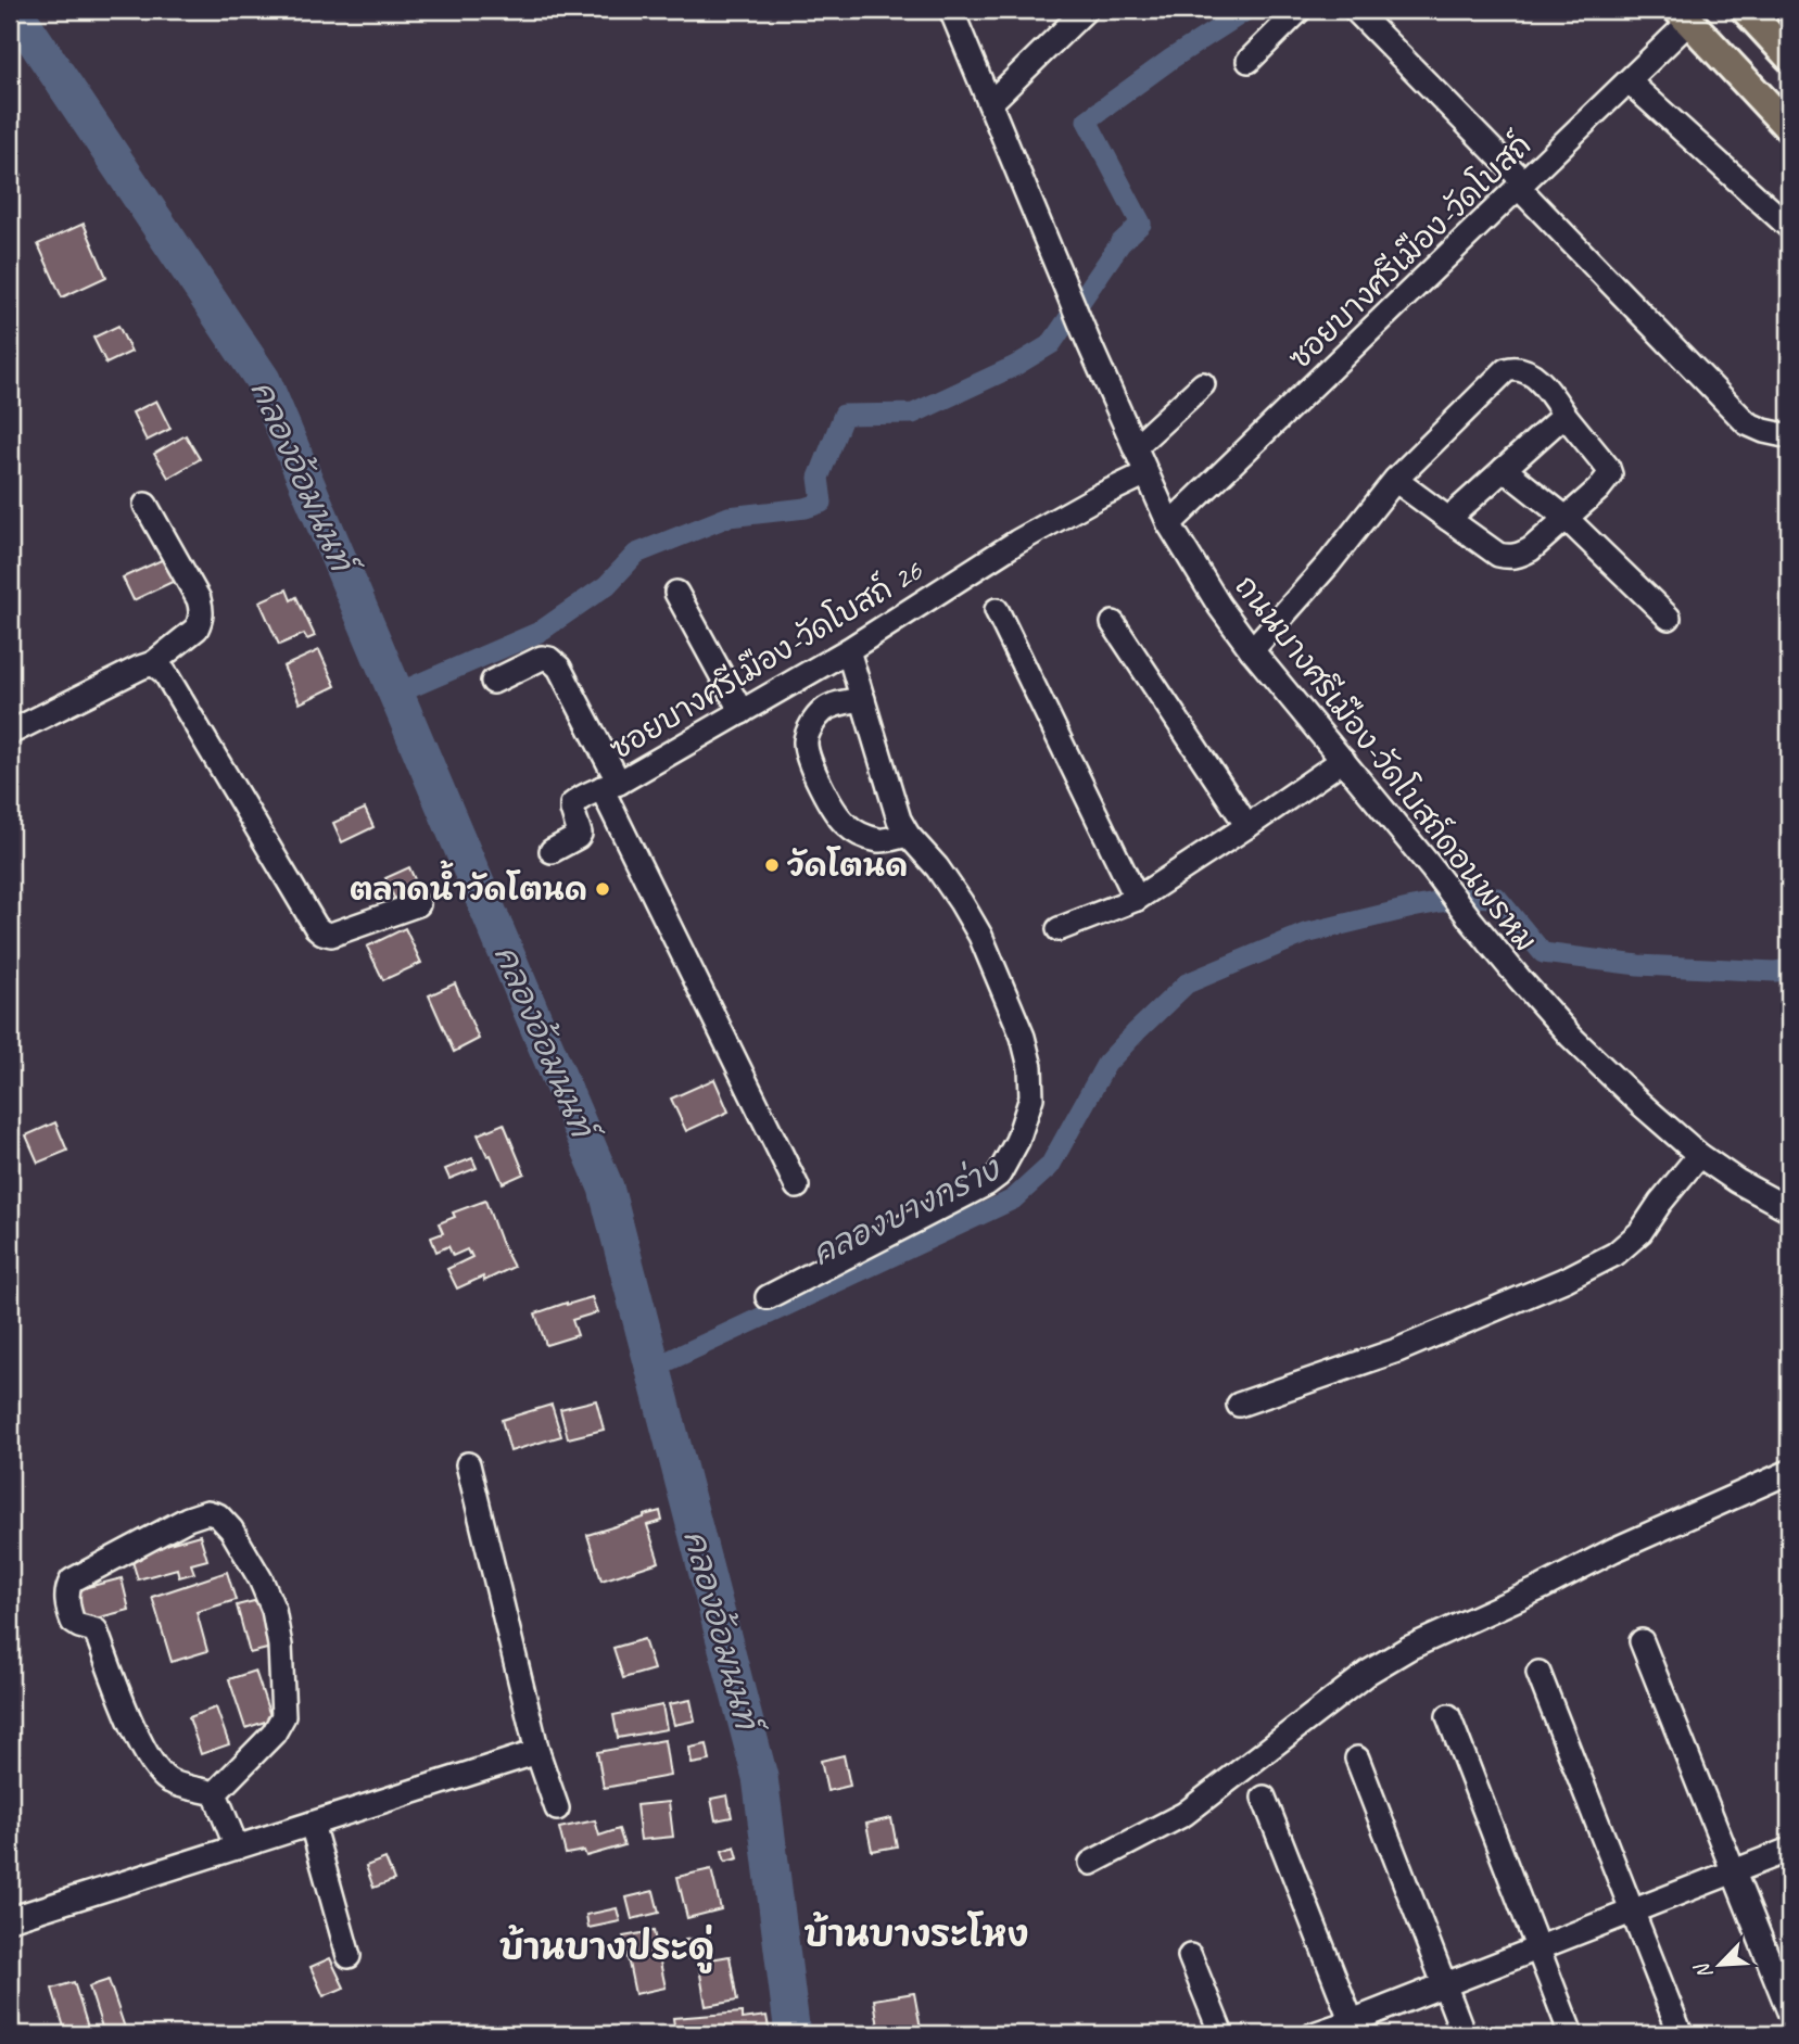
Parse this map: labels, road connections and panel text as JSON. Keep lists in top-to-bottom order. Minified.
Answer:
{"streets":{"street":["ซอยบางศรีเมือง-วัดโบสถ์","ซอยบางศรีเมือง-วัดโบสถ์ 26","ถนนบางศรีเมือง-วัดโบสถ์ดอนพรหม"]},"crossings":[["ซอยบางศรีเมือง-วัดโบสถ์","ถนนบางศรีเมือง-วัดโบสถ์ดอนพรหม"],["ซอยบางศรีเมือง-วัดโบสถ์ 26","ถนนบางศรีเมือง-วัดโบสถ์ดอนพรหม"]],"districts":["บ้านบางระโหง","บ้านบางประดู่"],"water":["คลองอ้อมนนท์","คลองบางกร่าง"],"places":["วัดโตนด","ตลาดน้ำวัดโตนด"],"north":"bottom left"}
